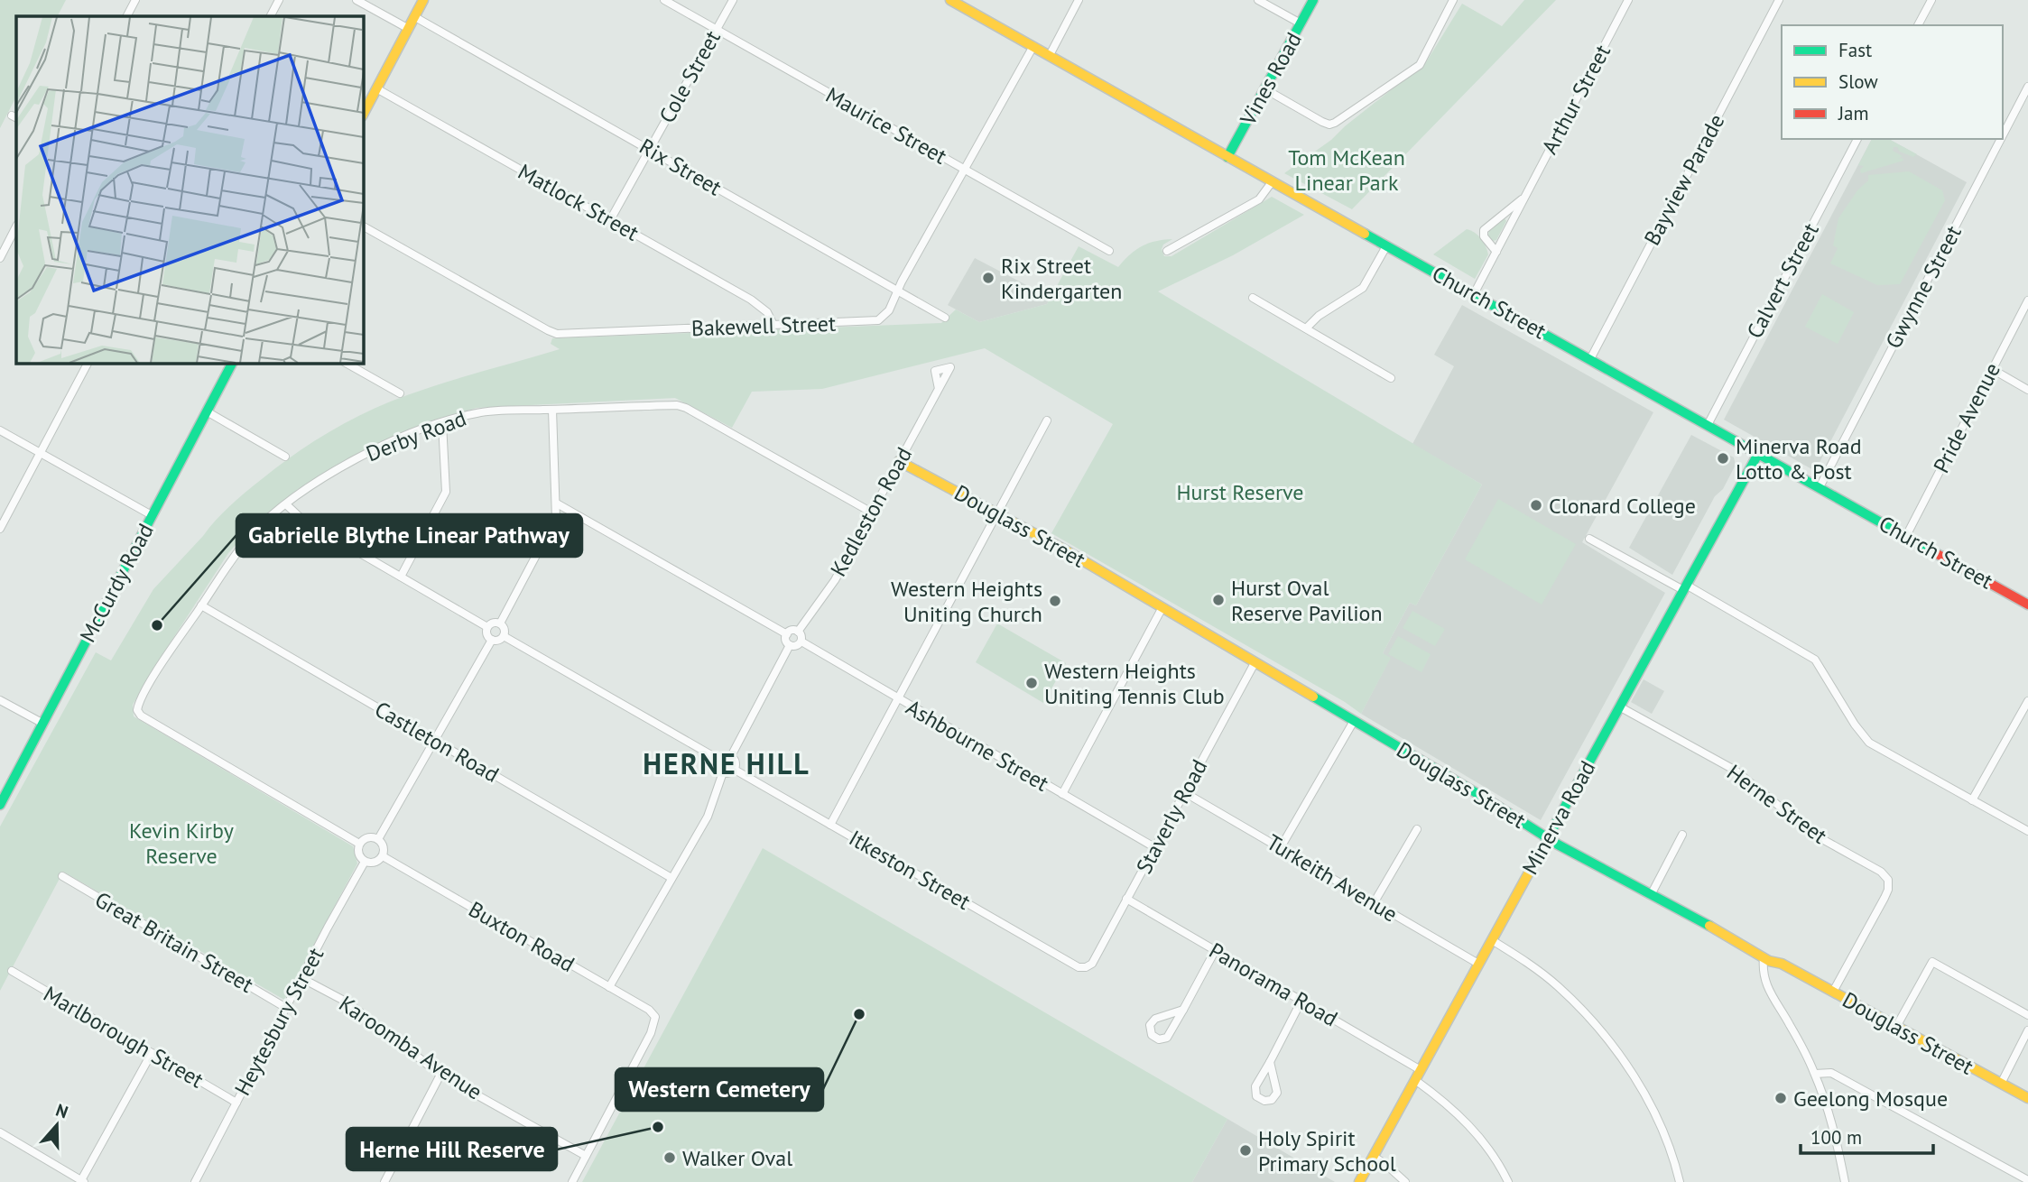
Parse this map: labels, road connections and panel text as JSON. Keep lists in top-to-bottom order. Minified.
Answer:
{"streets":{"street":["Cole Street","Vines Road","Arthur Street","Maurice Street","Rix Street","Bayview Parade","Matlock Street","Calvert Street","Gwynne Street","Church Street","Bakewell Street","Pride Avenue","Derby Road","Kedleston Road","Douglass Street","McCurdy Road","Castleton Road","Ashbourne Street","Herne Street","Staverly Road","Minerva Road","Itkeston Street","Turkeith Avenue","Buxton Road","Great Britain Street","Panorama Road","Heytesbury Street","Marlborough Street","Karoomba Avenue"]},"crossings":[["Cole Street","Maurice Street"],["Cole Street","Rix Street"],["Cole Street","Matlock Street"],["Vines Road","Church Street"],["Arthur Street","Church Street"],["Maurice Street","Bakewell Street"],["Rix Street","Bakewell Street"],["Bayview Parade","Church Street"],["Matlock Street","Bakewell Street"],["Calvert Street","Church Street"],["Gwynne Street","Church Street"],["Church Street","Bakewell Street"],["Church Street","Pride Avenue"],["Church Street","Minerva Road"],["Derby Road","Kedleston Road"],["Derby Road","Castleton Road"],["Derby Road","Buxton Road"],["Derby Road","Heytesbury Street"],["Kedleston Road","Douglass Street"],["Kedleston Road","Ashbourne Street"],["Douglass Street","Herne Street"],["Douglass Street","Staverly Road"],["Douglass Street","Minerva Road"],["Ashbourne Street","Staverly Road"],["Herne Street","Minerva Road"],["Staverly Road","Itkeston Street"],["Staverly Road","Turkeith Avenue"],["Staverly Road","Panorama Road"],["Minerva Road","Turkeith Avenue"],["Minerva Road","Panorama Road"],["Buxton Road","Heytesbury Street"],["Buxton Road","Karoomba Avenue"],["Great Britain Street","Heytesbury Street"],["Heytesbury Street","Marlborough Street"],["Heytesbury Street","Karoomba Avenue"]],"districts":["HERNE HILL"],"parks":["Tom McKean Linear Park","Hurst Reserve","Kevin Kirby Reserve"],"places":["Rix Street Kindergarten","Minerva Road Lotto & Post","Clonard College","Hurst Oval Reserve Pavilion","Western Heights Uniting Church","Gabrielle Blythe Linear Pathway","Western Heights Uniting Tennis Club","Western Cemetery","Geelong Mosque","Herne Hill Reserve","Holy Spirit Primary School","Walker Oval"],"legend":["Fast","Slow","Jam"],"scale_bar":"100 m","north":"top"}
